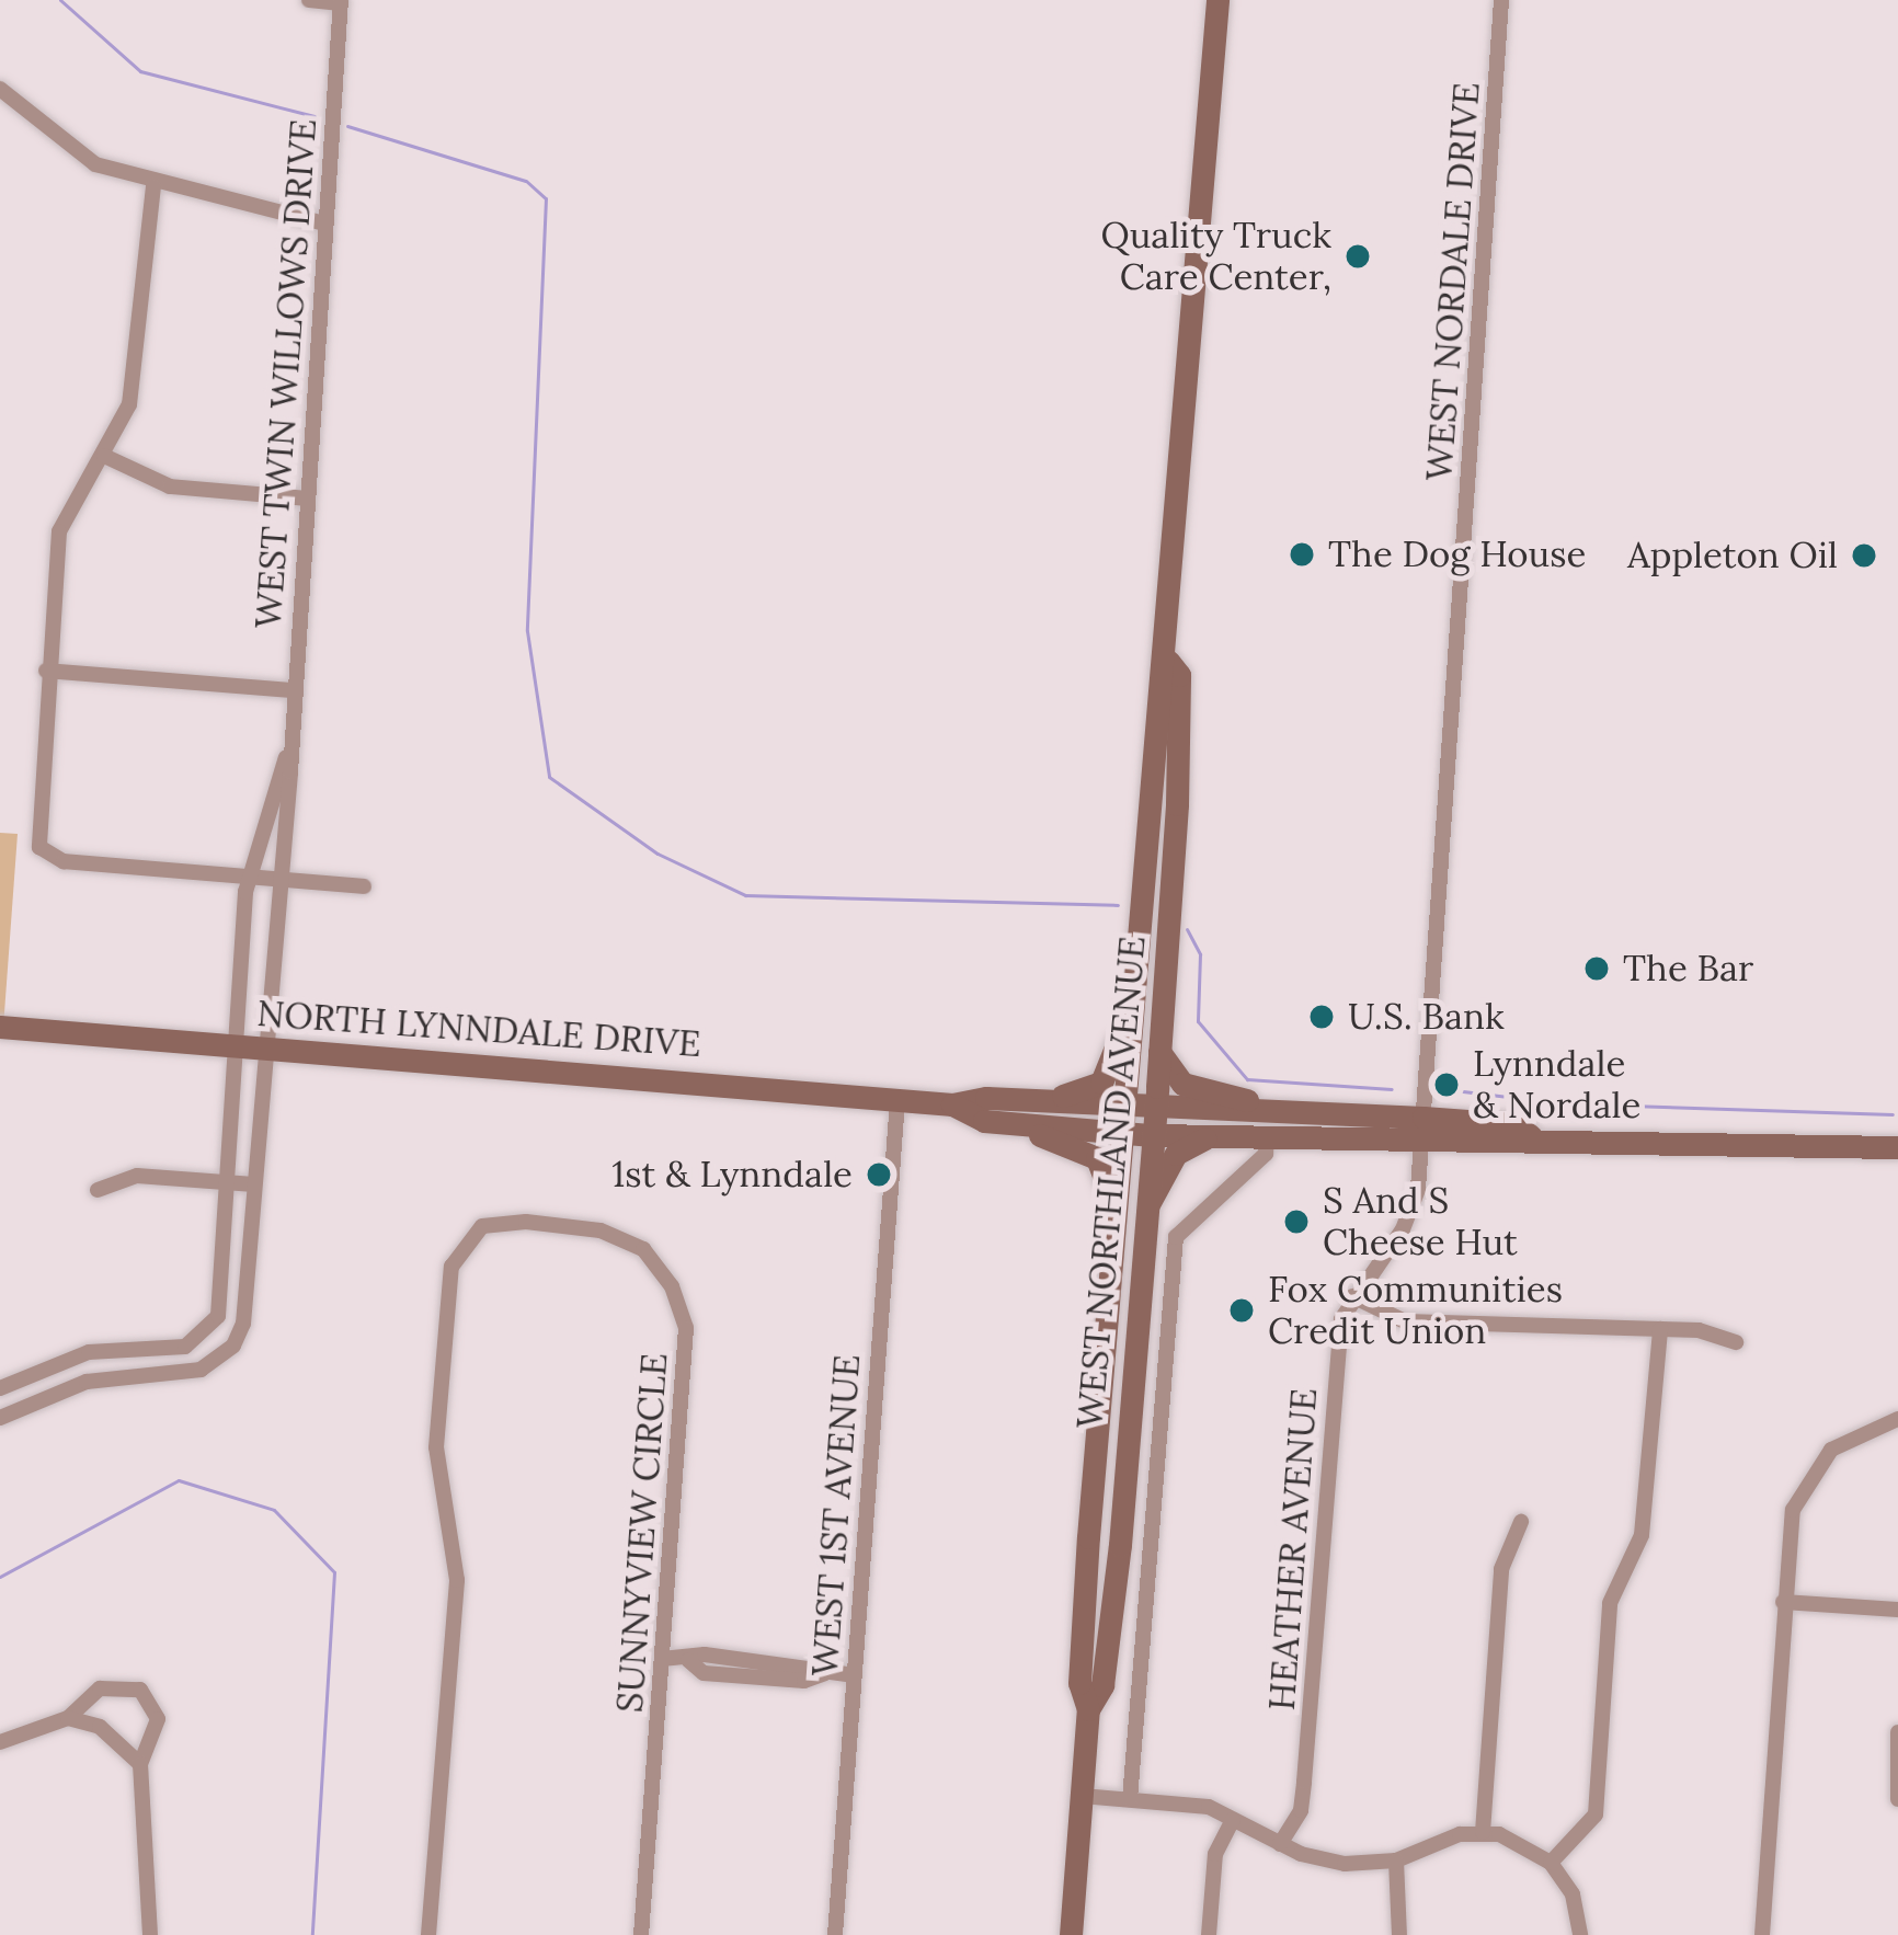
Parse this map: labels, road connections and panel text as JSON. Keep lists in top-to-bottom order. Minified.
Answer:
{"streets":{"main road":["NORTH LYNNDALE DRIVE","WEST NORTHLAND AVENUE"],"street":["WEST NORDALE DRIVE","WEST TWIN WILLOWS DRIVE","WEST 1ST AVENUE","SUNNYVIEW CIRCLE","HEATHER AVENUE"]},"crossings":[["WEST NORDALE DRIVE","NORTH LYNNDALE DRIVE"],["WEST NORDALE DRIVE","HEATHER AVENUE"],["WEST TWIN WILLOWS DRIVE","NORTH LYNNDALE DRIVE"],["NORTH LYNNDALE DRIVE","WEST NORTHLAND AVENUE"],["NORTH LYNNDALE DRIVE","WEST 1ST AVENUE"],["NORTH LYNNDALE DRIVE","HEATHER AVENUE"]],"places":["Quality Truck Care Center,","The Dog House","Appleton Oil","The Bar","U.S. Bank","Lynndale & Nordale","1st & Lynndale","S And S Cheese Hut","Fox Communities Credit Union"]}
